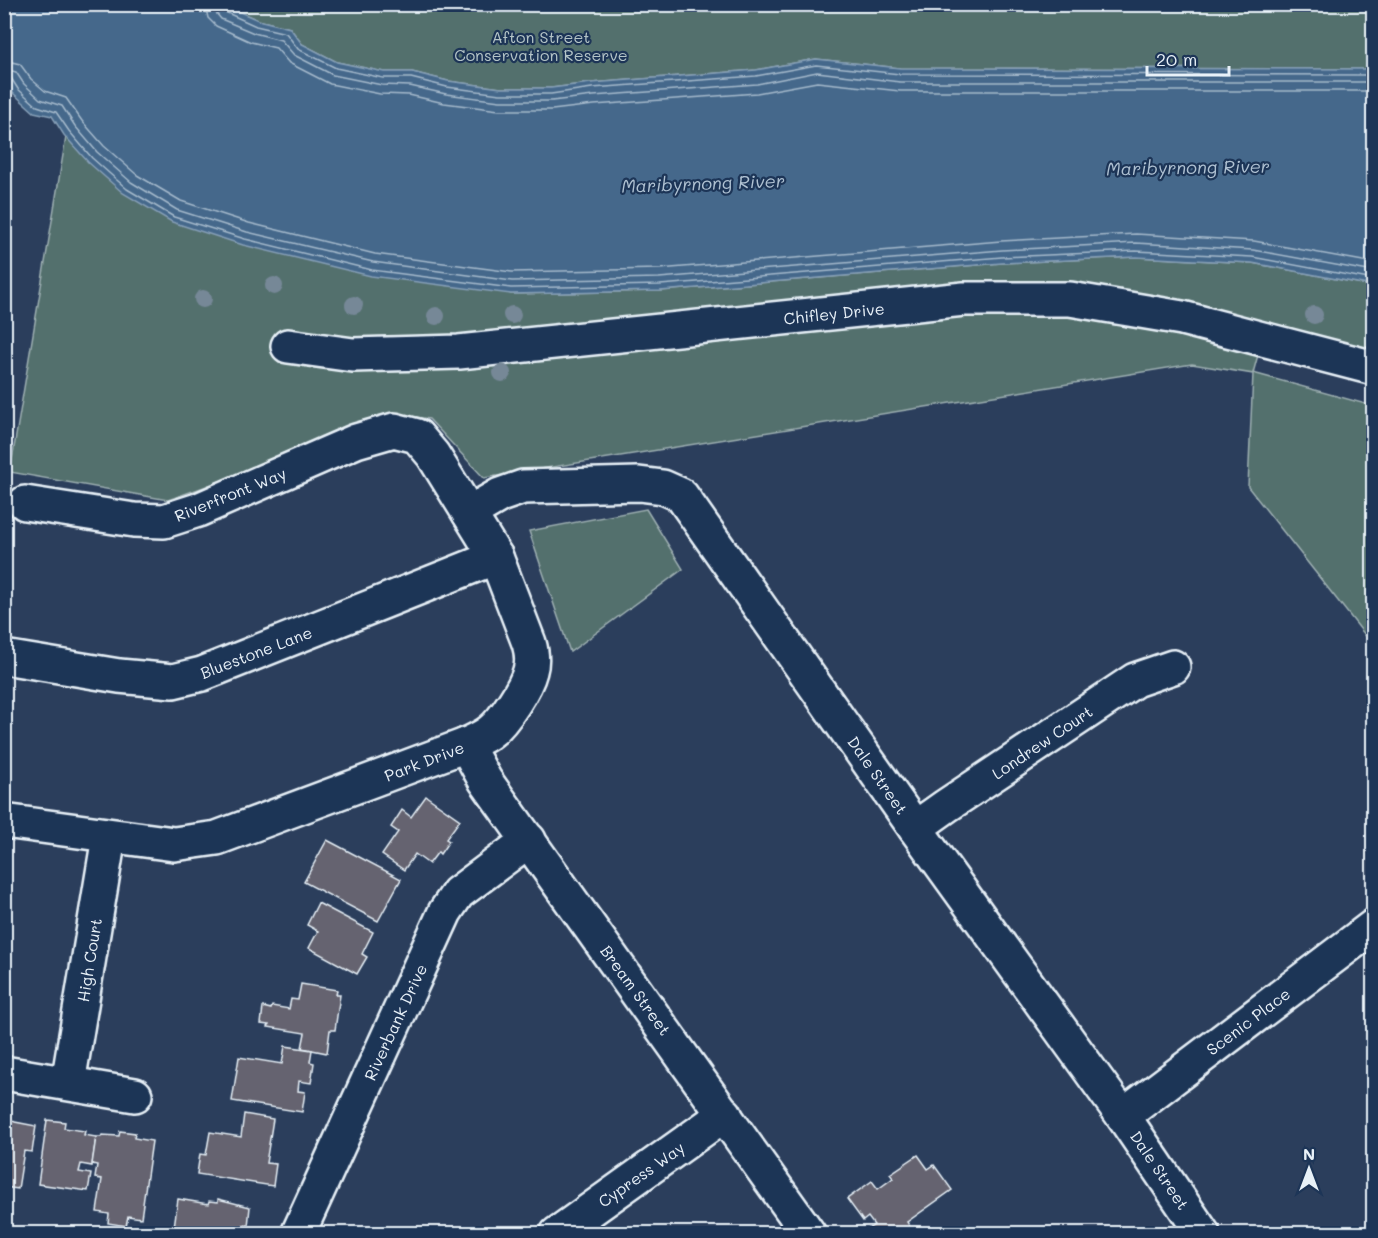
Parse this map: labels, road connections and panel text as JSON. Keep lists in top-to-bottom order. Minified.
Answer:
{"streets":{"street":["Chifley Drive","Riverfront Way","Bluestone Lane","Londrew Court","Park Drive","Dale Street","High Court","Bream Street","Scenic Place","Riverbank Drive","Cypress Way"]},"crossings":[["Riverfront Way","Park Drive"],["Bluestone Lane","Park Drive"],["Londrew Court","Dale Street"],["Park Drive","Dale Street"],["Park Drive","High Court"],["Park Drive","Bream Street"],["Dale Street","Scenic Place"],["Bream Street","Riverbank Drive"],["Bream Street","Cypress Way"]],"water":["Maribyrnong River"],"parks":["Afton Street Conservation Reserve"],"scale_bar":"20 m","north":"top"}
